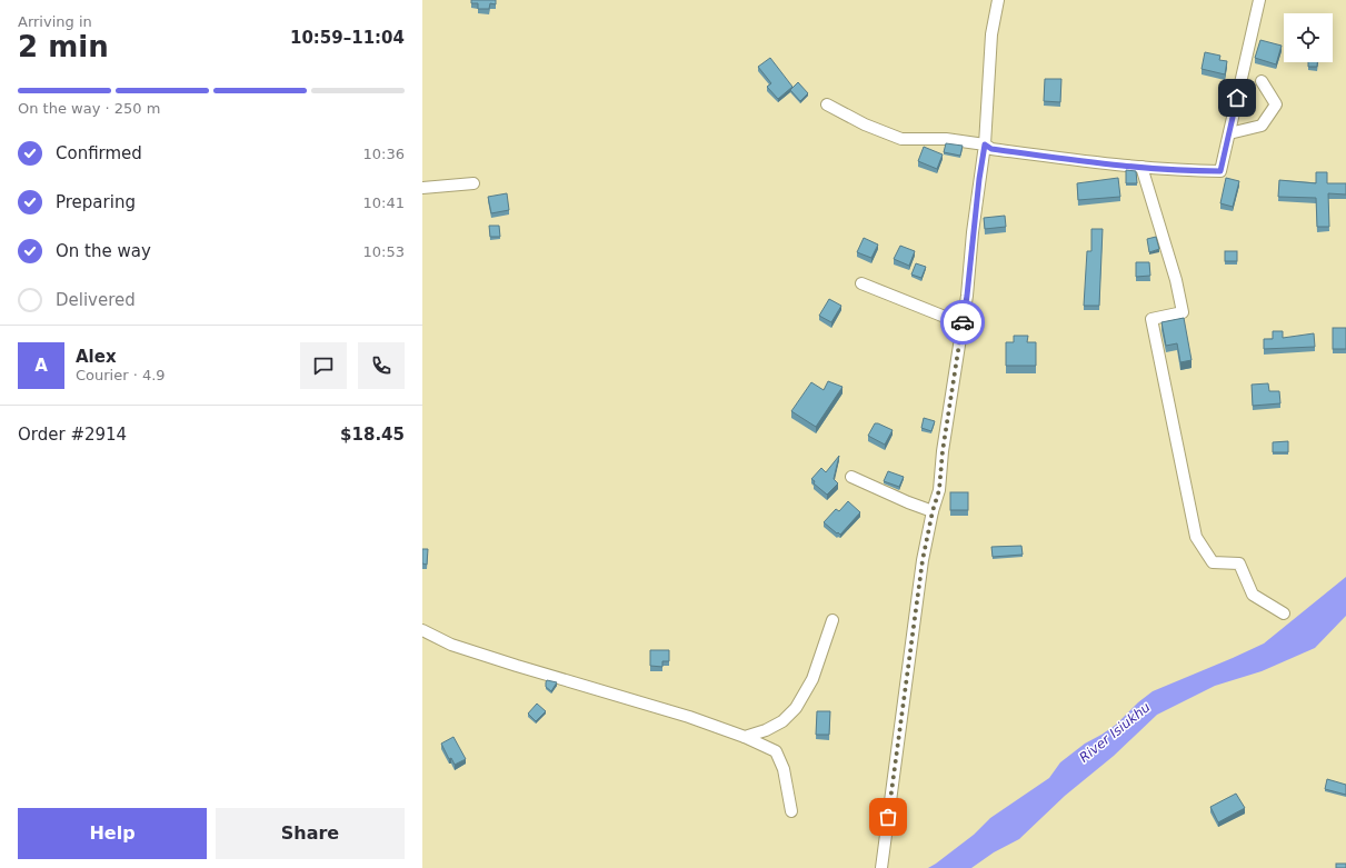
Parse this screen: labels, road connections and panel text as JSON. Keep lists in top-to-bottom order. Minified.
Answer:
{"water":["River Isiukhu"],"page":{"heading":["2 min","Arriving in","10:59–11:04"],"panel":["Alex","Courier · 4.9","Order #2914","$18.45"],"bar":"On the way · 250 m","list":[["Confirmed","10:36"],["Preparing","10:41"],["On the way","10:53"],"Delivered"],"round":"A","buttons":["Help","Share"]}}
